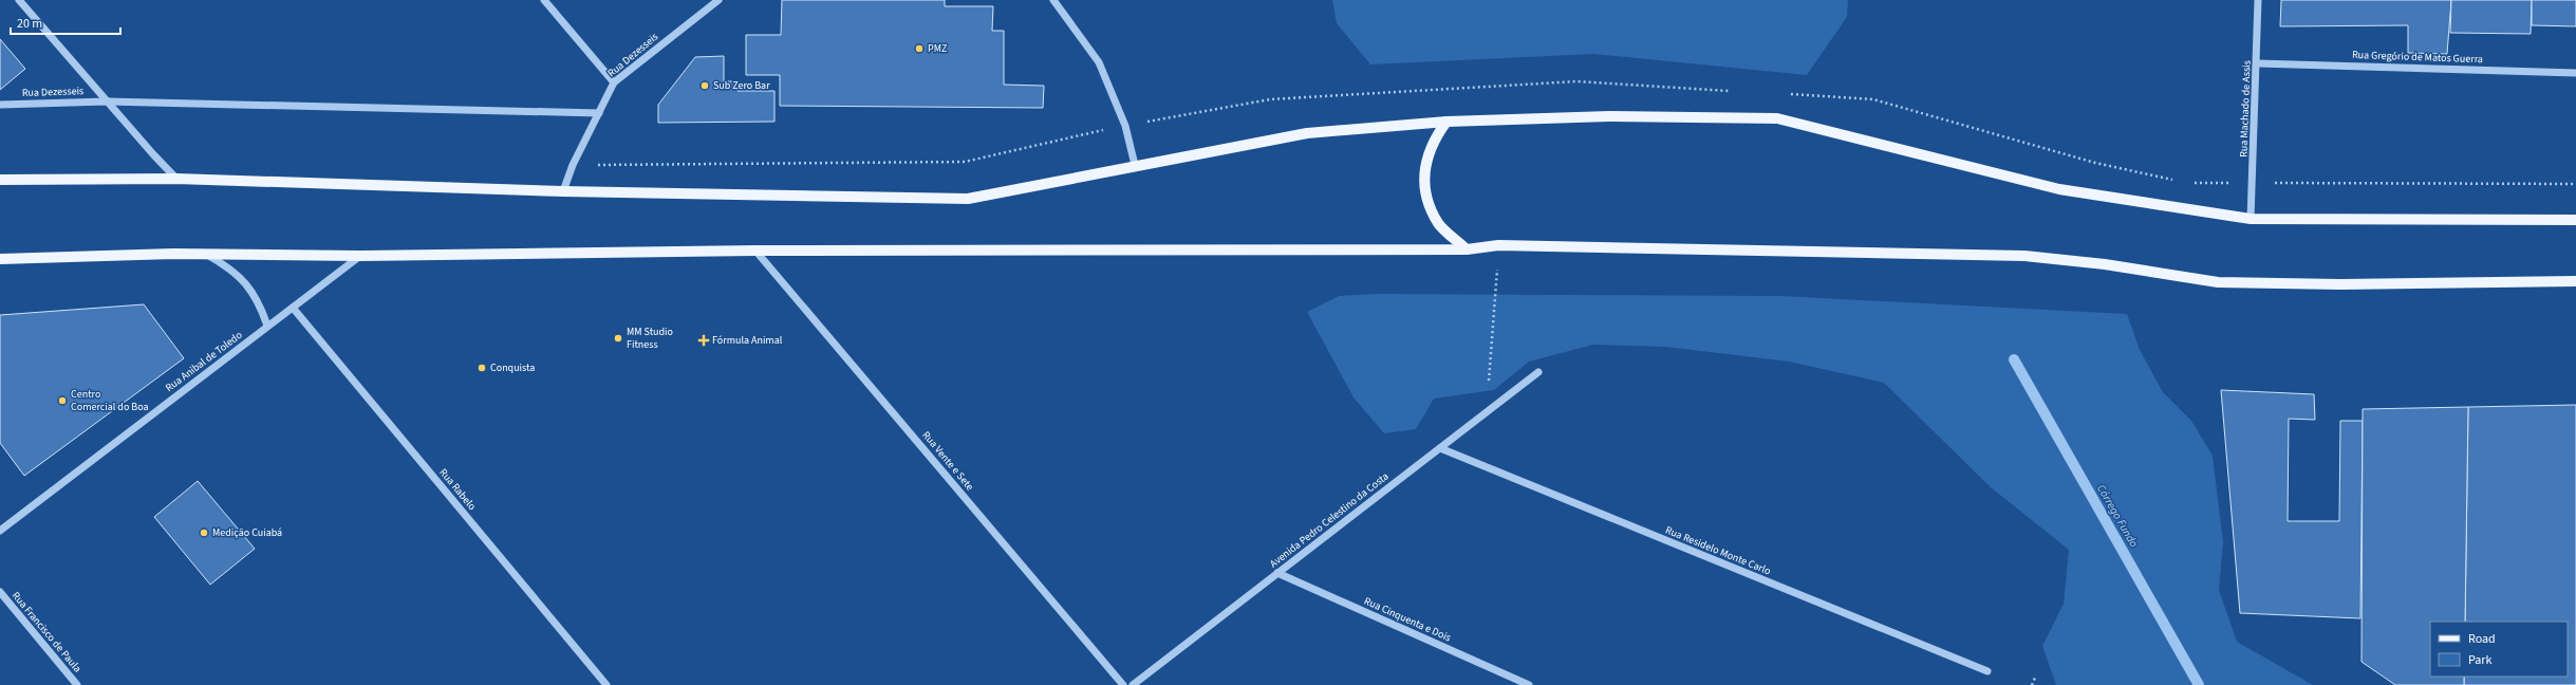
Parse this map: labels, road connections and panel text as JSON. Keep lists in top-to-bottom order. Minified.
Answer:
{"streets":{"street":["Rua Dezesseis","Rua Gregório de Matos Guerra","Rua Machado de Assis","Rua Anibal de Toledo","Rua Vente e Sete","Rua Rabelo","Avenida Pedro Celestino da Costa","Rua Residelo Monte Carlo","Rua Cinquenta e Dois","Rua Francisco de Paula"]},"crossings":[["Rua Gregório de Matos Guerra","Rua Machado de Assis"],["Rua Anibal de Toledo","Rua Rabelo"],["Avenida Pedro Celestino da Costa","Rua Residelo Monte Carlo"],["Avenida Pedro Celestino da Costa","Rua Cinquenta e Dois"]],"water":["Córrego Fundo"],"places":{"other":["PMZ","Sub Zero Bar","MM Studio Fitness","Conquista","Centro Comercial do Boa","Medição Cuiabá"],"health":["Fórmula Animal"]},"legend":["Road","Park"],"scale_bar":"20 m"}
